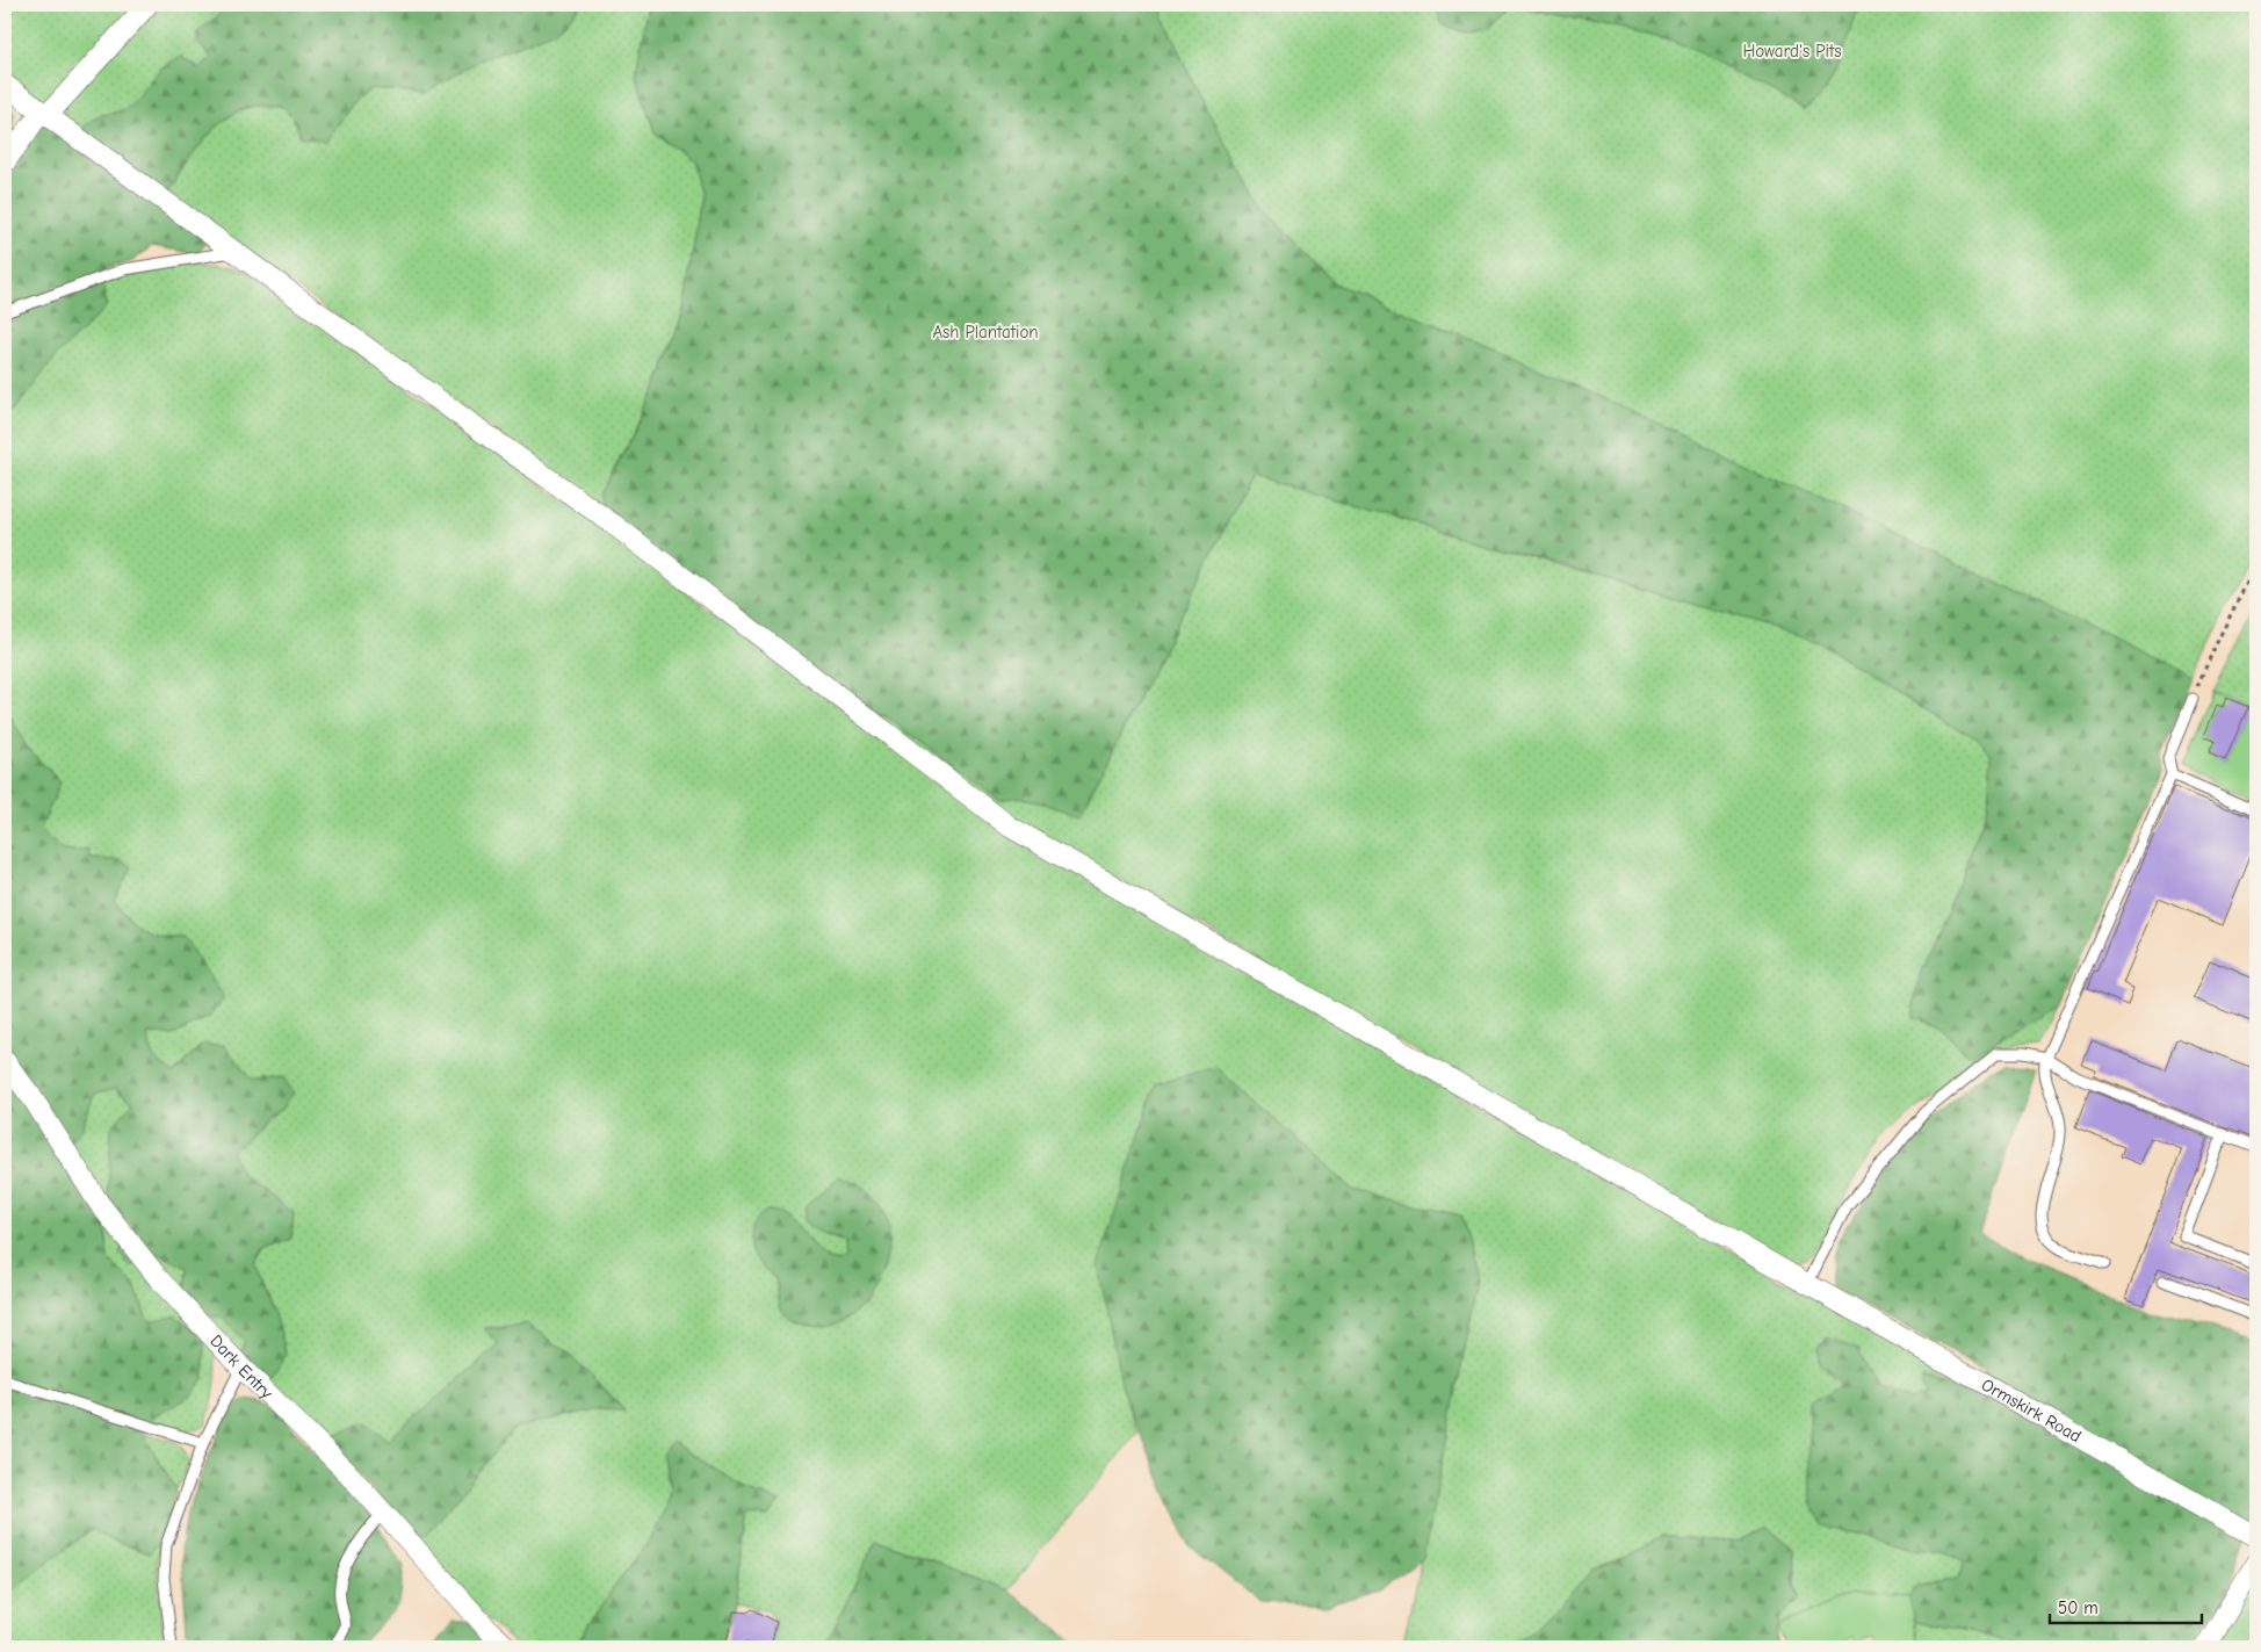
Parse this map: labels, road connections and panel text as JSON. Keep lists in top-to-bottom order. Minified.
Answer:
{"streets":{"street":["Dark Entry","Ormskirk Road"]},"parks":["Howard's Pits","Ash Plantation"],"scale_bar":"50 m"}
